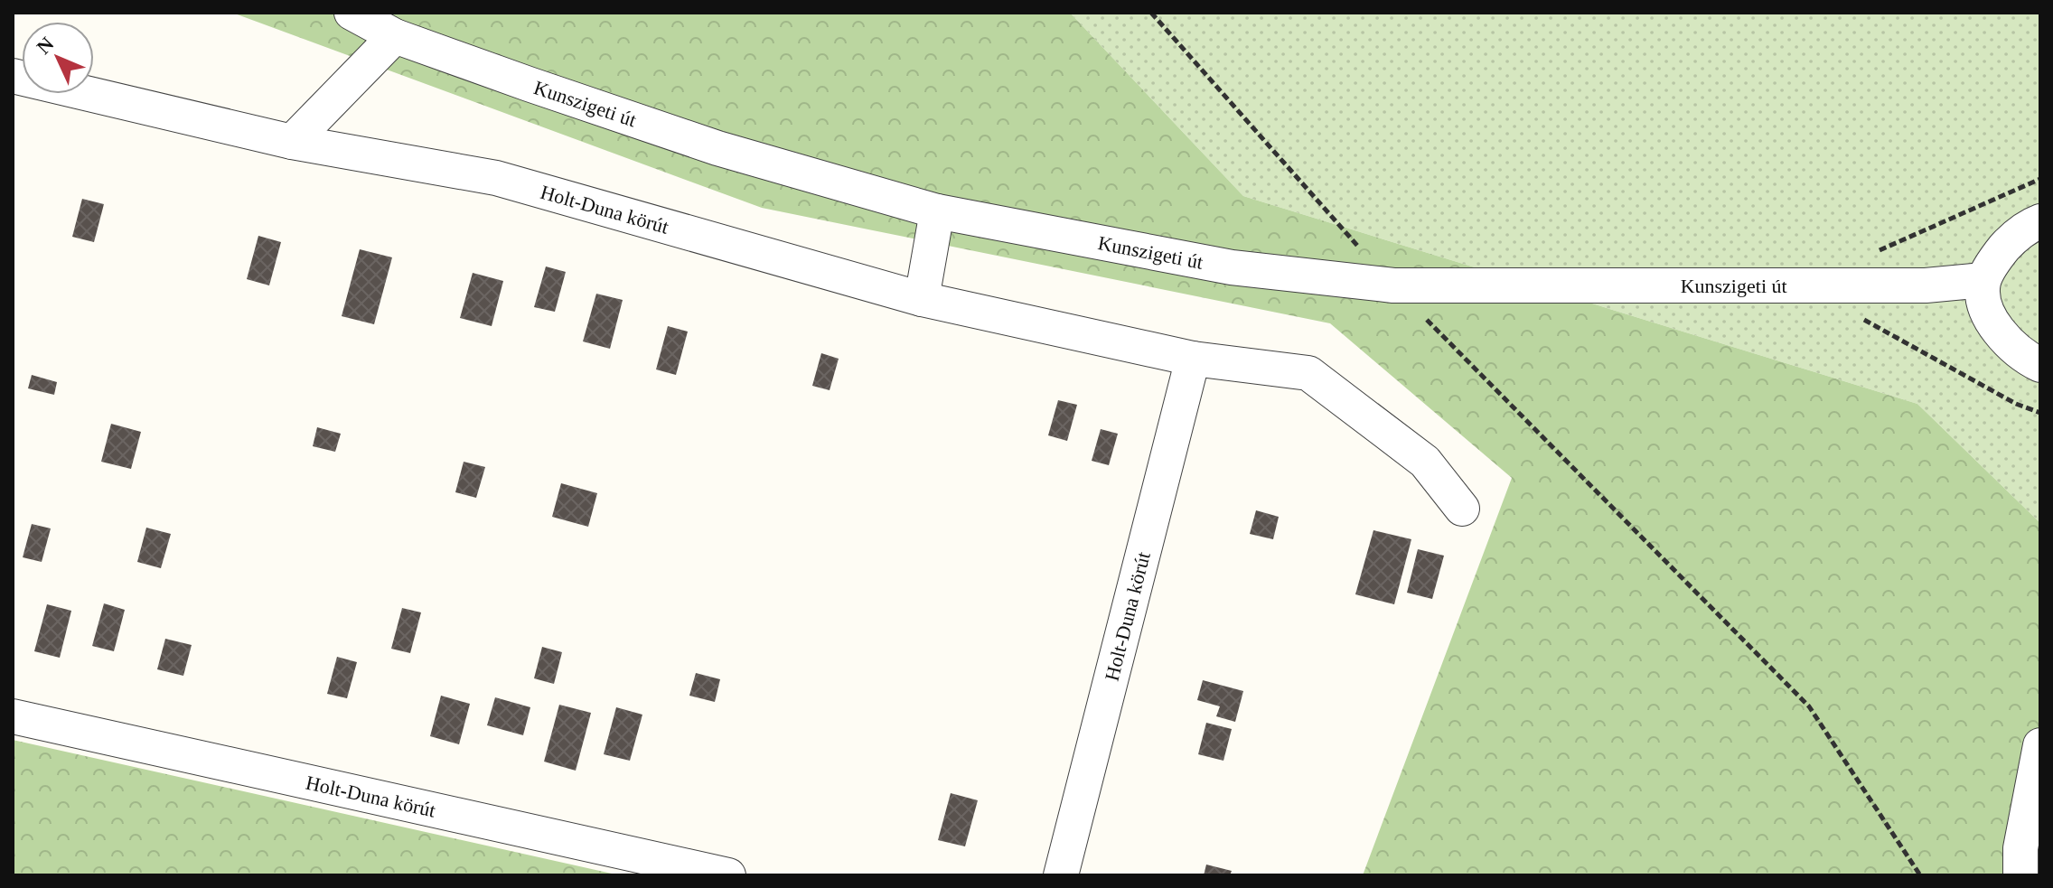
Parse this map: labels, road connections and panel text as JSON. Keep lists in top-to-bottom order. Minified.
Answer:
{"streets":{"street":["Kunszigeti út","Holt-Duna körút"]},"north":"top left"}
